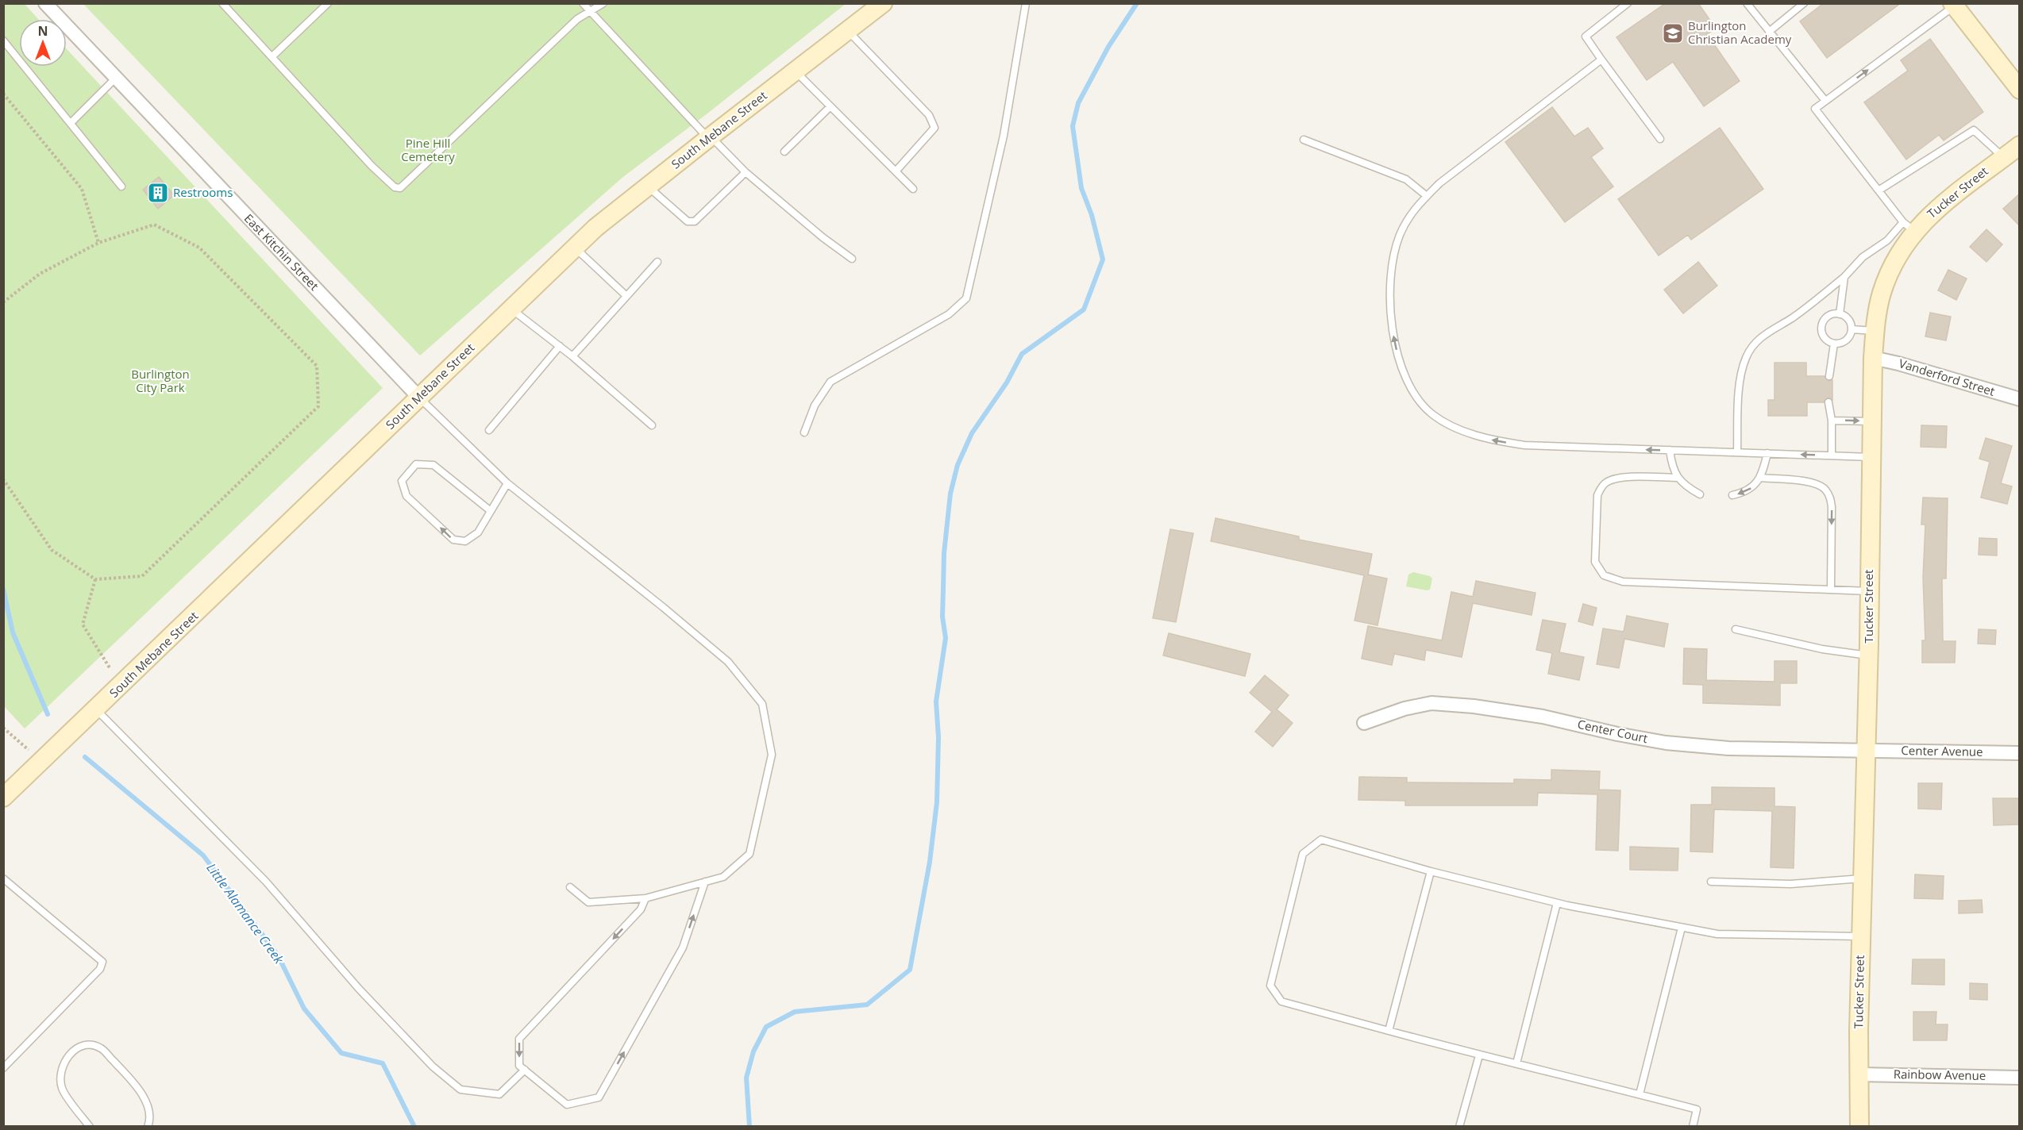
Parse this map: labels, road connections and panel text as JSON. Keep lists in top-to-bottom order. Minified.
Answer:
{"streets":{"street":["South Mebane Street","Tucker Street","East Kitchin Street","Vanderford Street","Center Court","Center Avenue","Rainbow Avenue"]},"crossings":[["South Mebane Street","East Kitchin Street"],["Tucker Street","Vanderford Street"],["Tucker Street","Center Court"],["Tucker Street","Center Avenue"],["Tucker Street","Rainbow Avenue"],["Center Court","Center Avenue"]],"water":["Little Alamance Creek"],"parks":["Pine Hill Cemetery","Burlington City Park"],"places":{"school or university":["Burlington Christian Academy"],"building":["Restrooms"]},"north":"top"}
